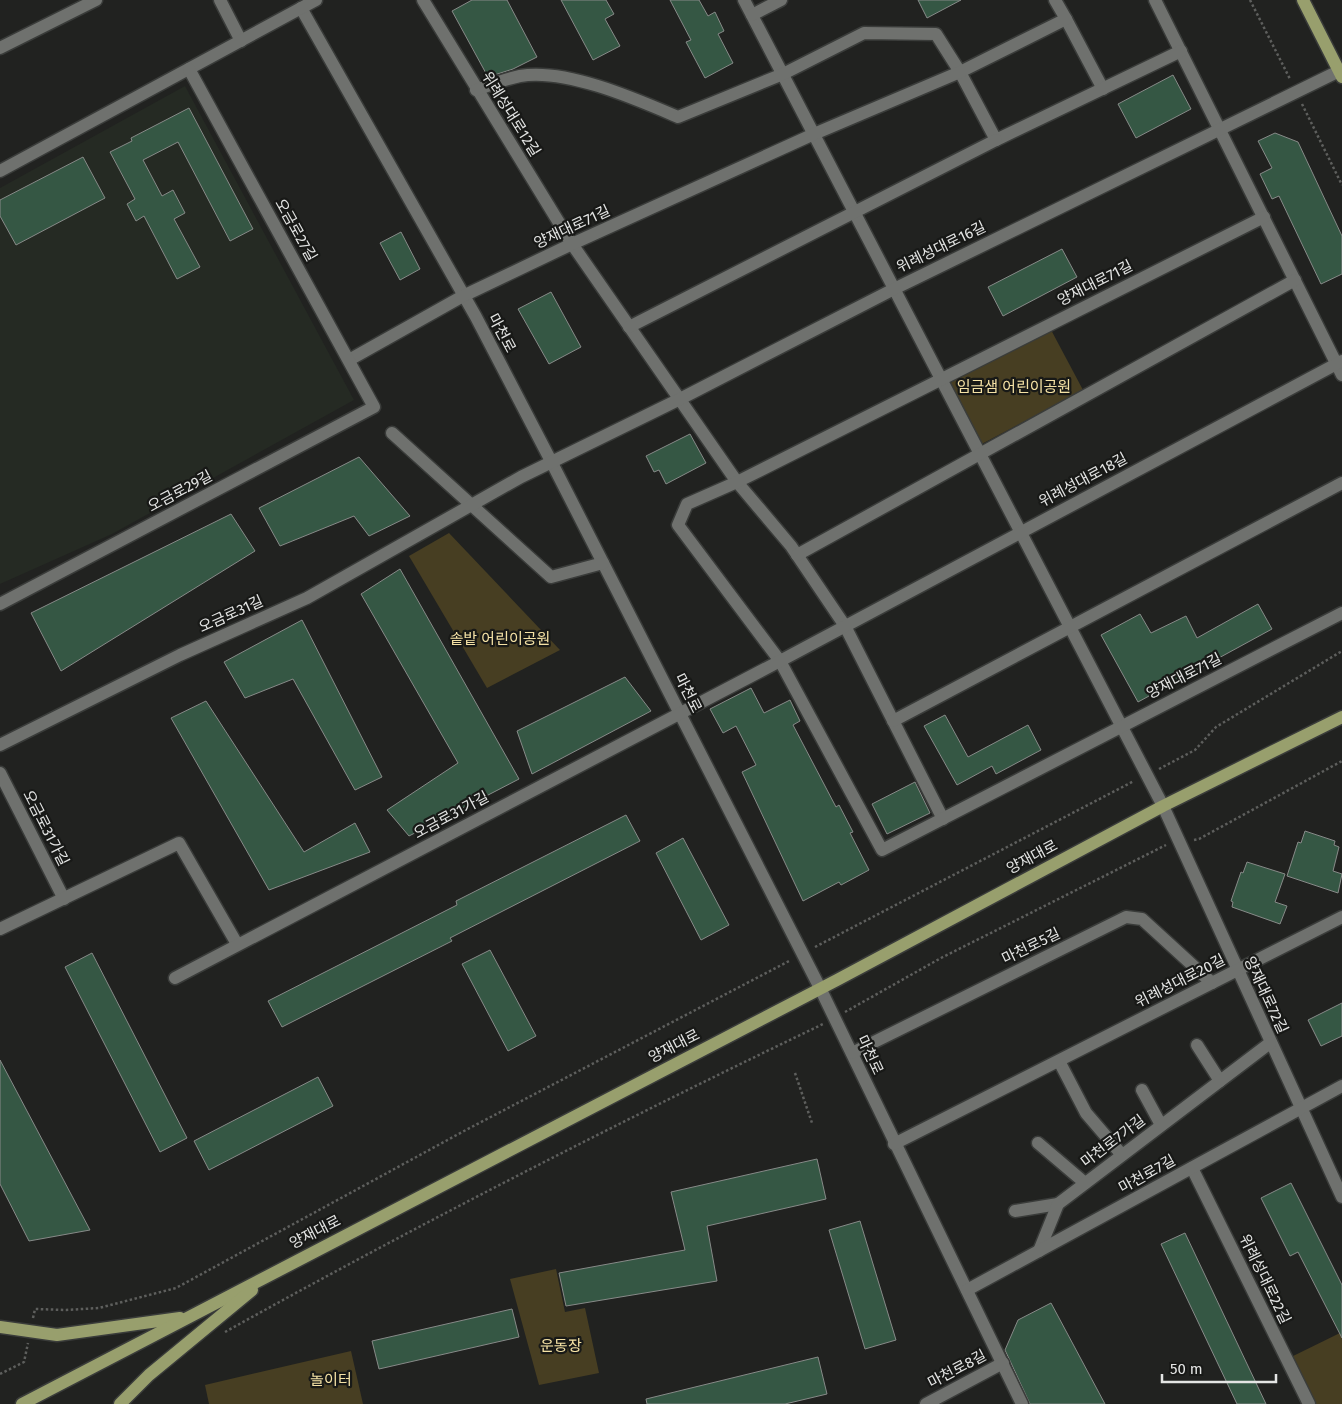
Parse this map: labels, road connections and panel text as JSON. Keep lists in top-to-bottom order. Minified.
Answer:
{"streets":{"main road":["양재대로"],"street":["위례성대로12길","양재대로71길","오금로27길","위례성대로16길","마천로","위례성대로18길","오금로29길","오금로31길","오금로31가길","마천로5길","위례성대로20길","양재대로72길","마천로7가길","마천로7길","위례성대로22길","마천로8길"]},"crossings":[["위례성대로12길","양재대로71길"],["양재대로71길","오금로27길"],["양재대로71길","마천로"],["오금로27길","오금로29길"],["위례성대로16길","마천로"],["위례성대로16길","오금로31길"],["마천로","위례성대로18길"],["마천로","오금로31길"],["마천로","오금로31가길"],["마천로","양재대로"],["마천로","마천로5길"],["마천로","위례성대로20길"],["마천로","마천로7길"],["마천로","마천로8길"],["위례성대로18길","오금로31가길"],["양재대로","양재대로72길"],["마천로5길","위례성대로20길"],["위례성대로20길","양재대로72길"],["양재대로72길","마천로7가길"],["양재대로72길","마천로7길"],["마천로7길","위례성대로22길"]],"parks":["임금샘 어린이공원","솥밭 어린이공원","운동장","놀이터"],"scale_bar":"50 m"}
